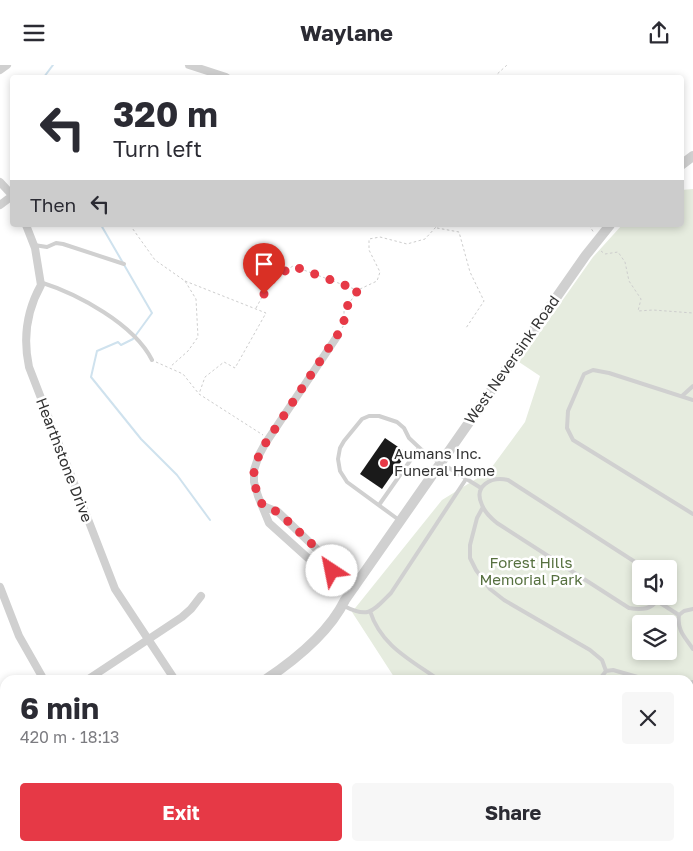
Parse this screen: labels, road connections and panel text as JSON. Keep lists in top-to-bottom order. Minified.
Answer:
{"streets":{"street":["West Neversink Road","Hearthstone Drive"]},"parks":["Forest Hills Memorial Park"],"places":["Aumans Inc. Funeral Home"],"page":{"header":"Waylane","turn":["320 m","Turn left"],"then":"Then","heading":["6 min","420 m · 18:13"],"buttons":["Exit","Share"]}}
